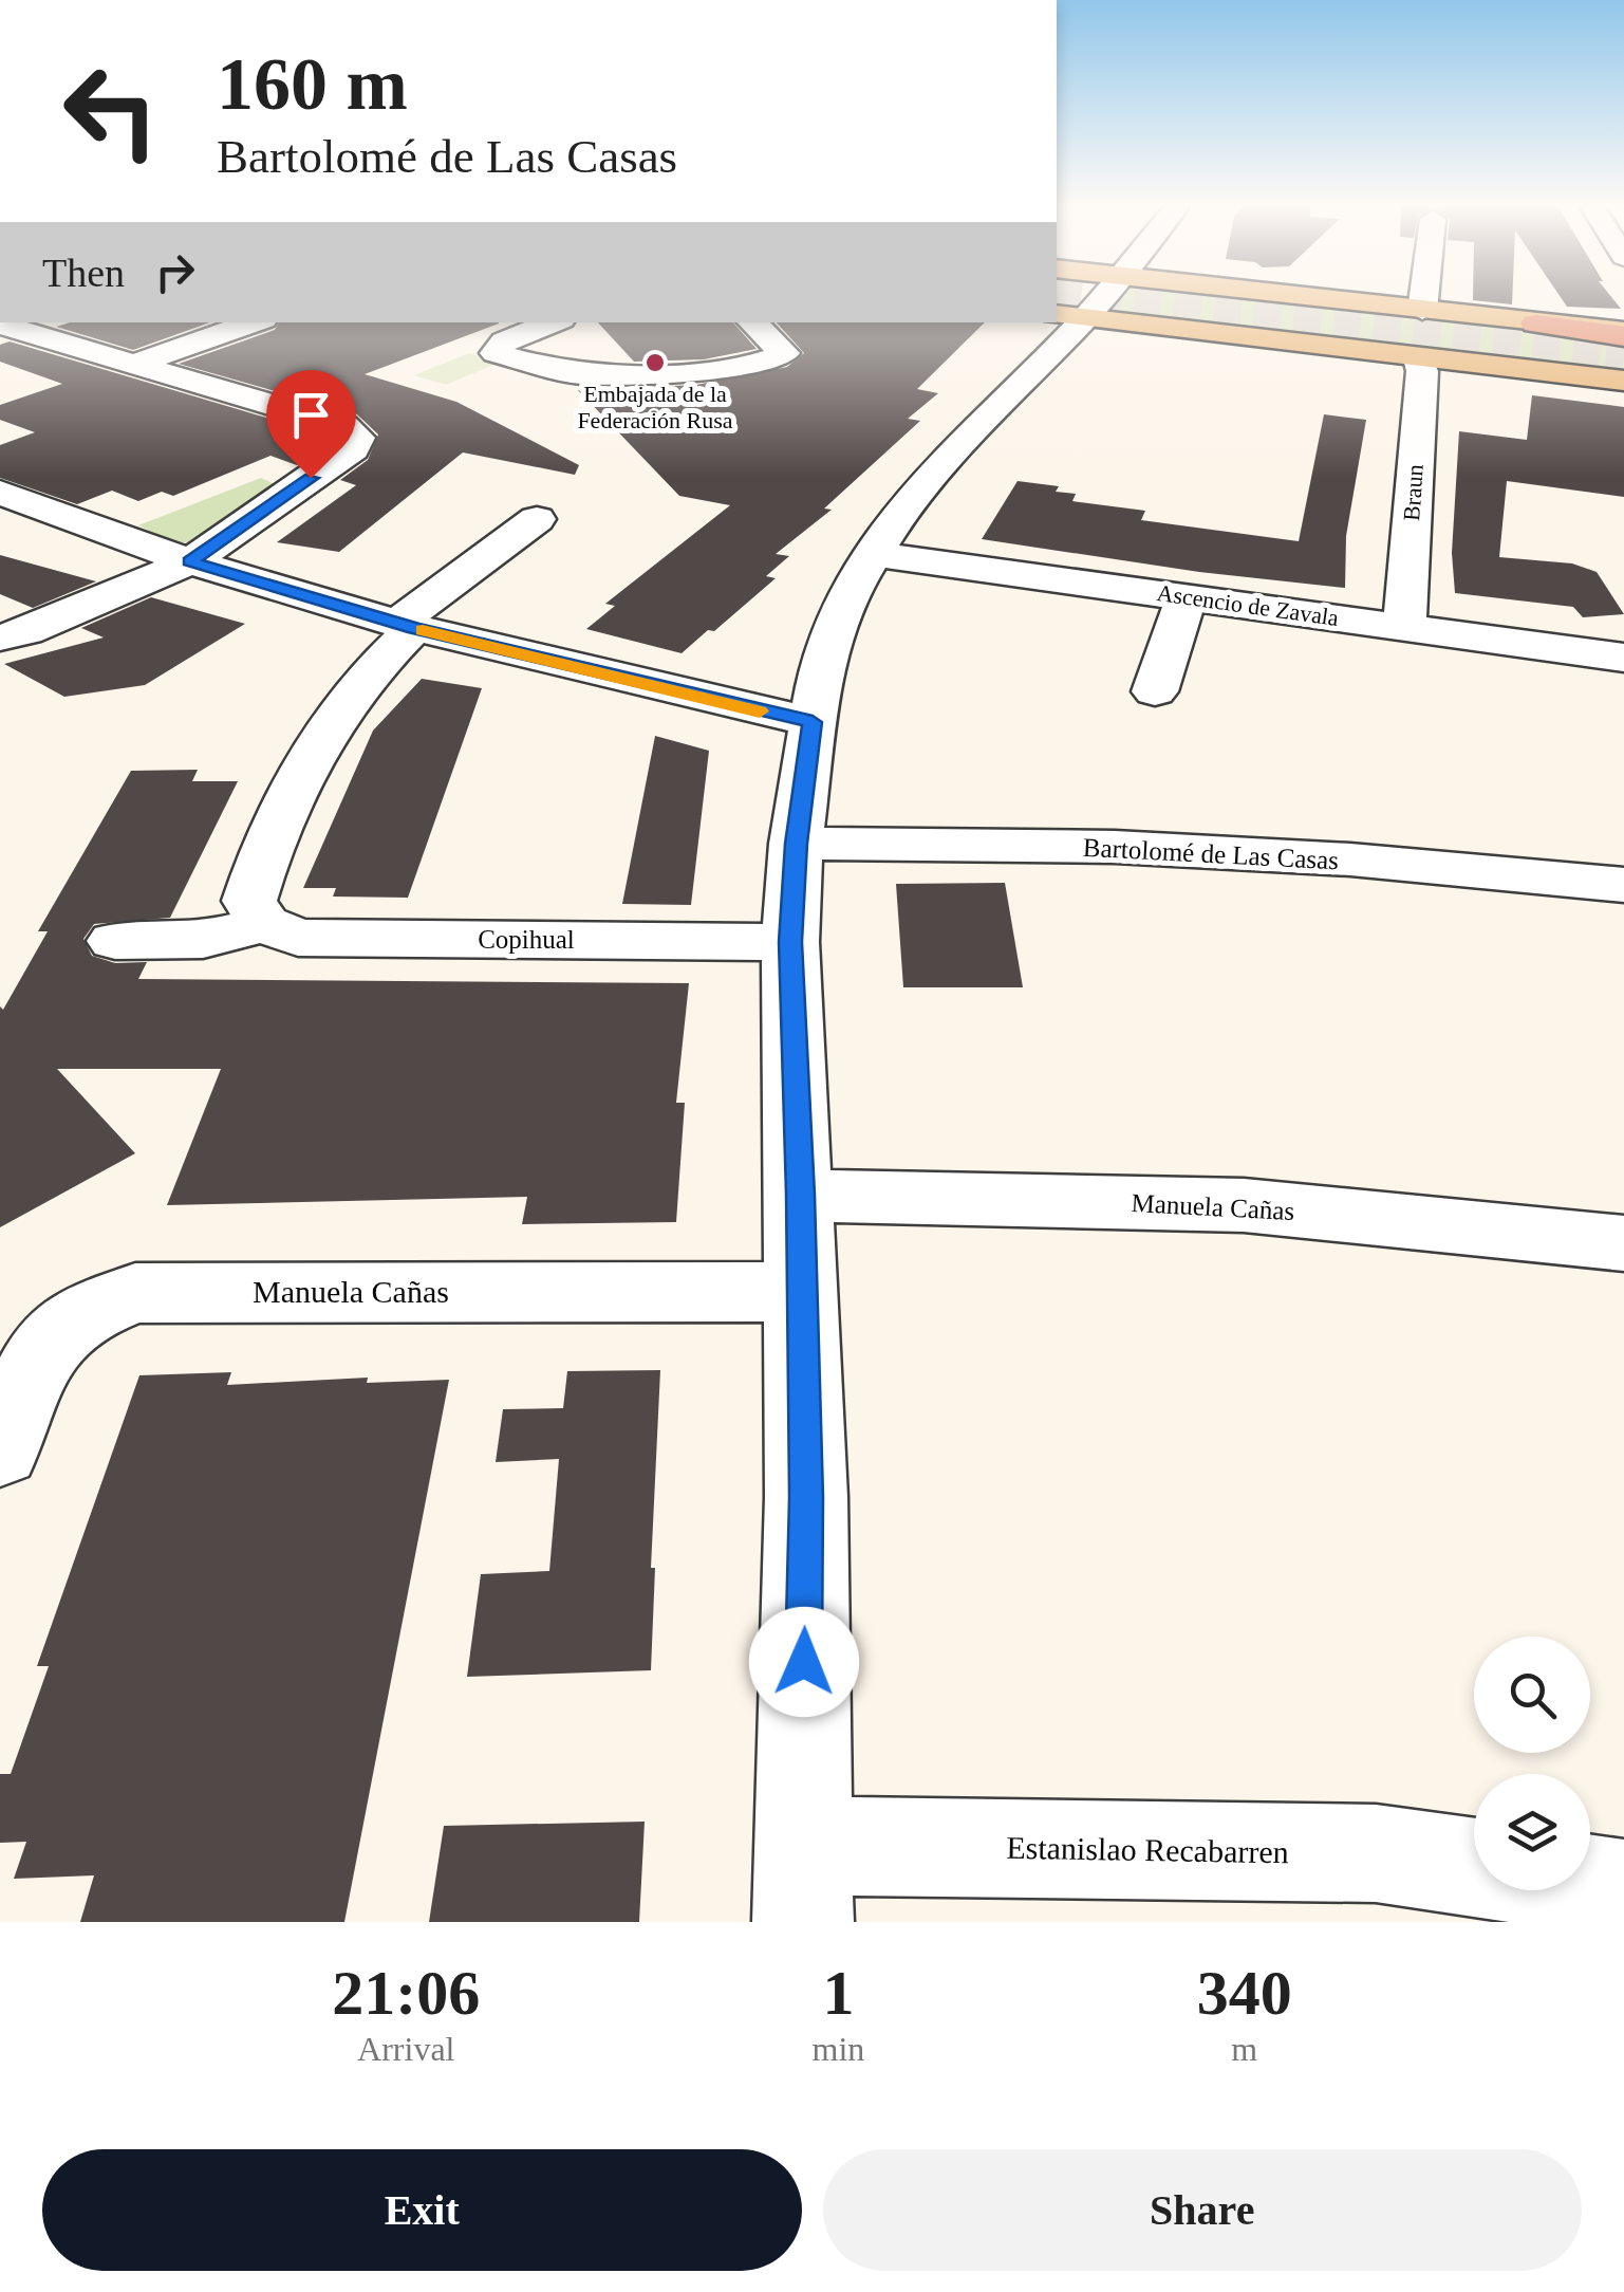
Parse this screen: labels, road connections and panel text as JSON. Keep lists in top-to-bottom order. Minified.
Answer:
{"streets":{"street":["Braun","Ascencio de Zavala","Bartolomé de Las Casas","Copihual","Manuela Cañas","Estanislao Recabarren"]},"crossings":[["Braun","Ascencio de Zavala"]],"places":["Embajada de la Federación Rusa"],"page":{"turn":["160 m","Bartolomé de Las Casas"],"then":"Then","eta":["21:06","Arrival","1","min","340","m"],"buttons":["Exit","Share"]}}
